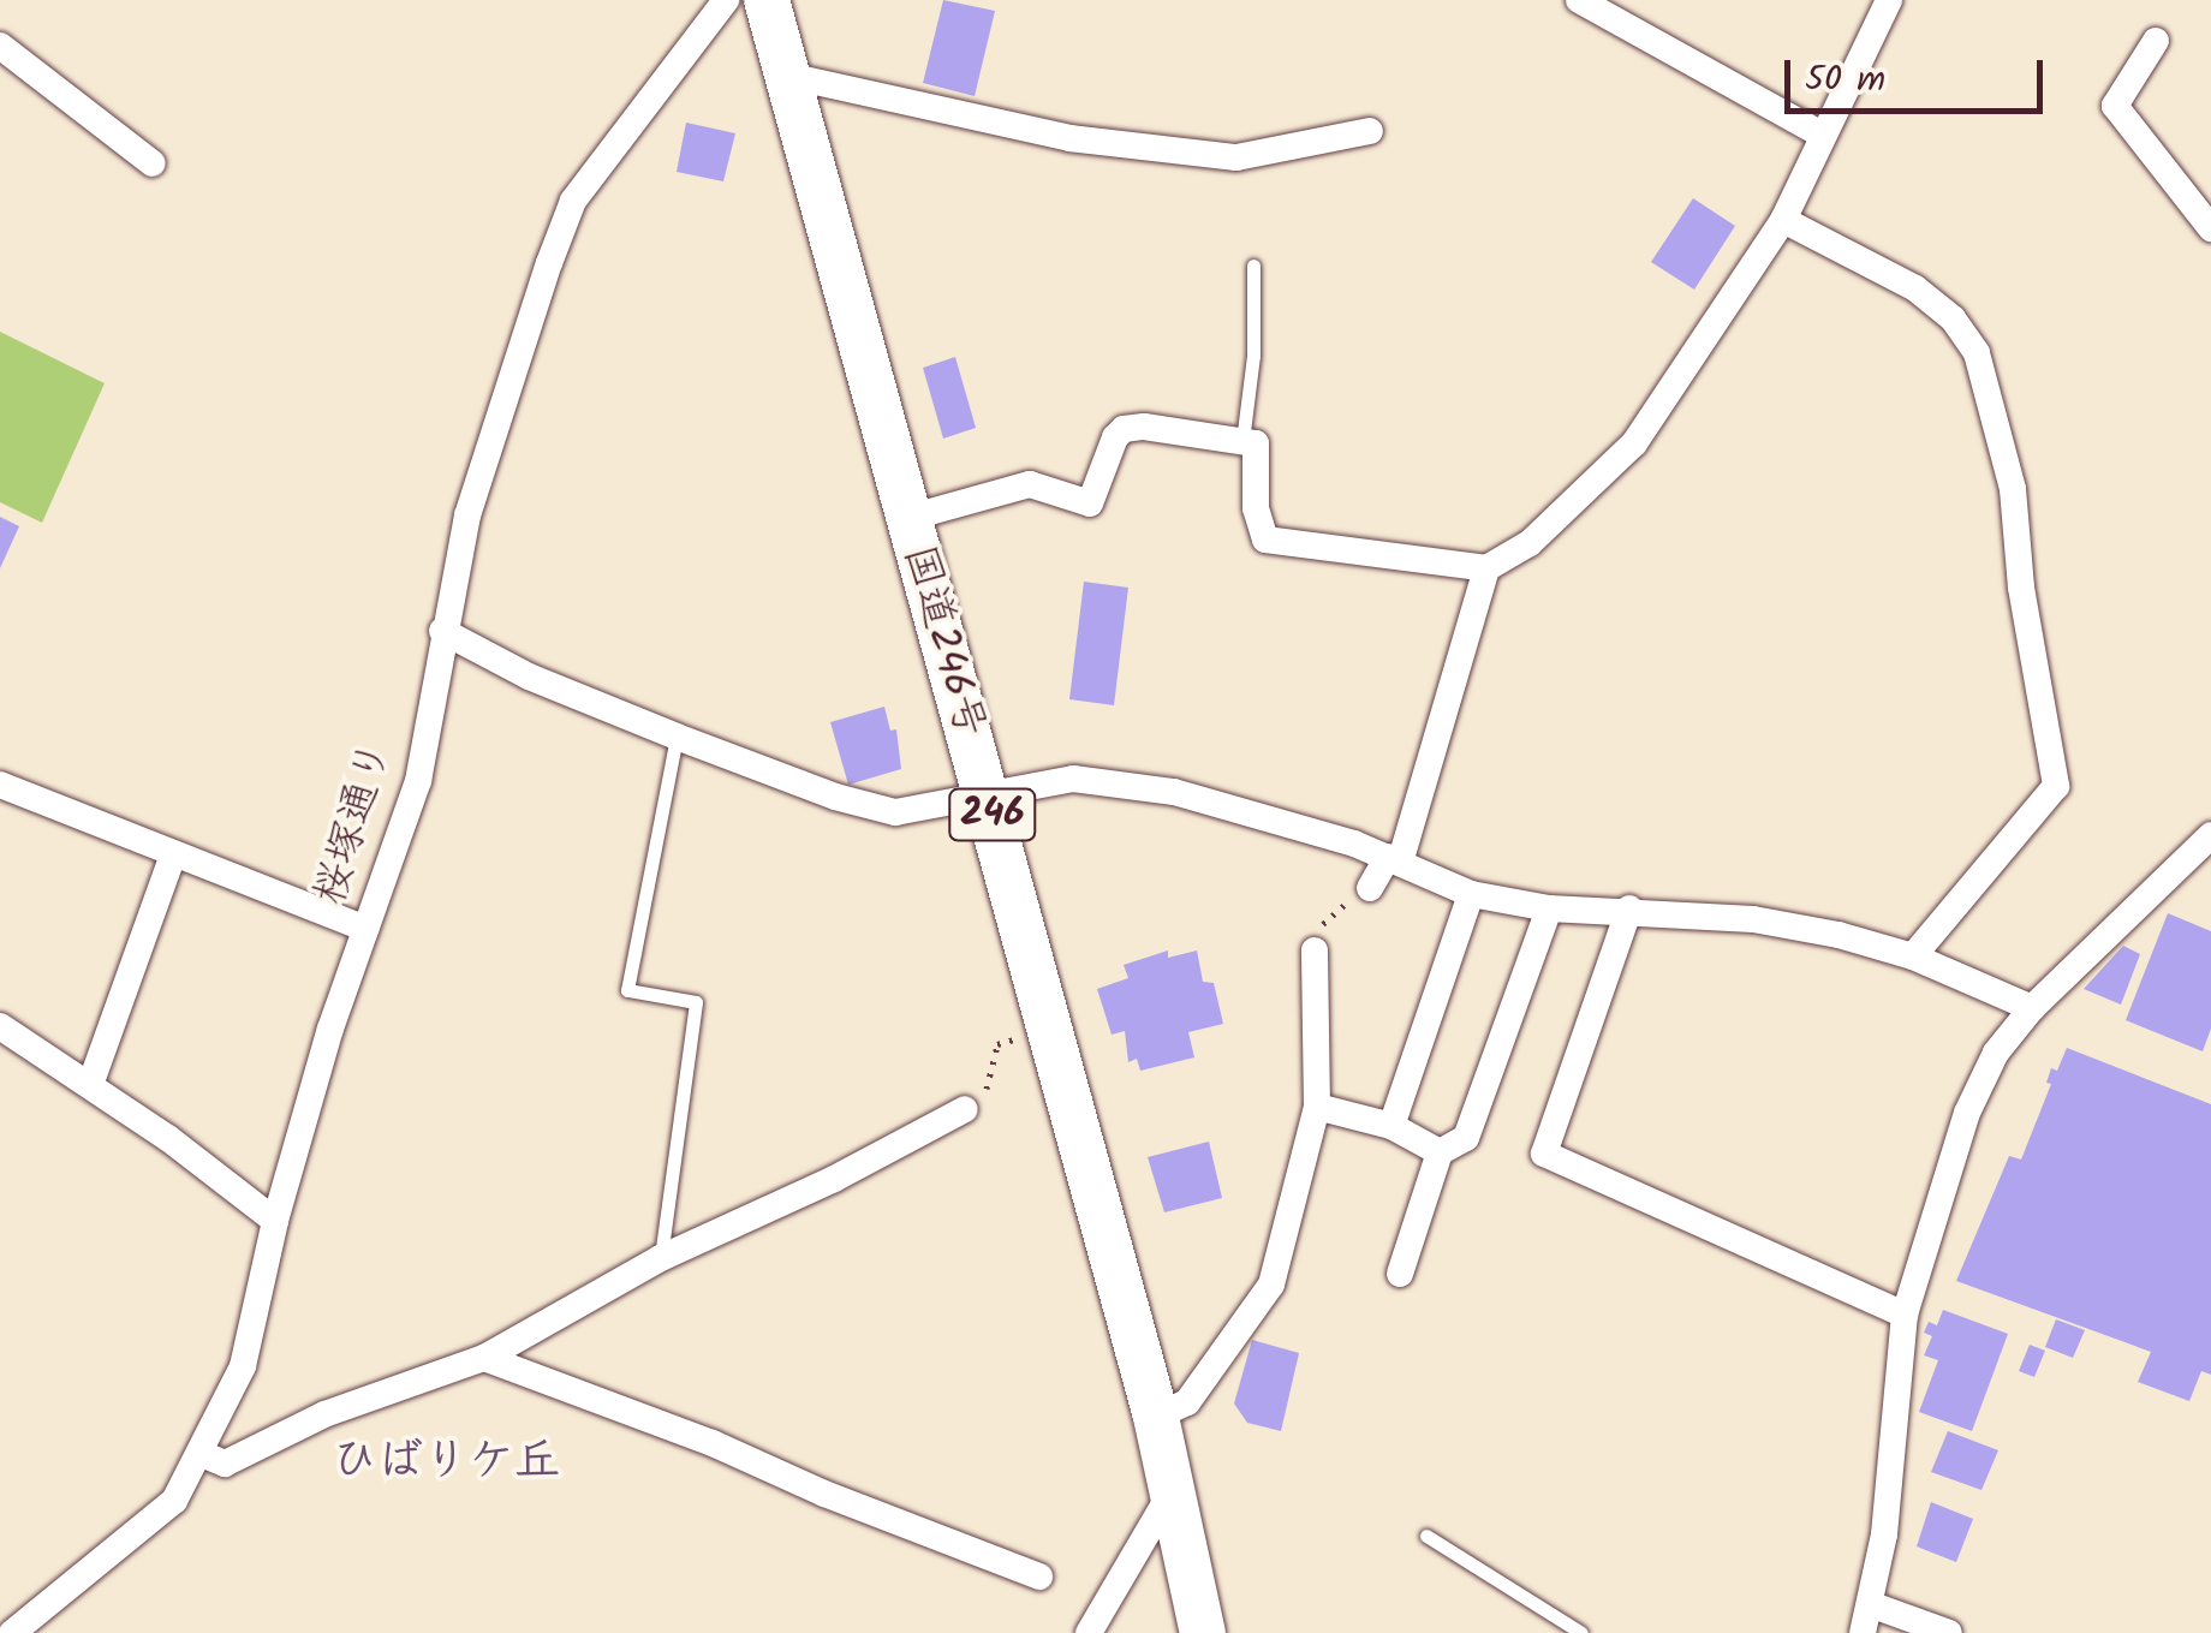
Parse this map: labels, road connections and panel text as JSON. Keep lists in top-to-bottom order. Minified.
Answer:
{"streets":{"highway":["国道246号","246"],"street":["桜塚通り"]},"districts":["ひばりケ丘"],"scale_bar":"50 m"}
